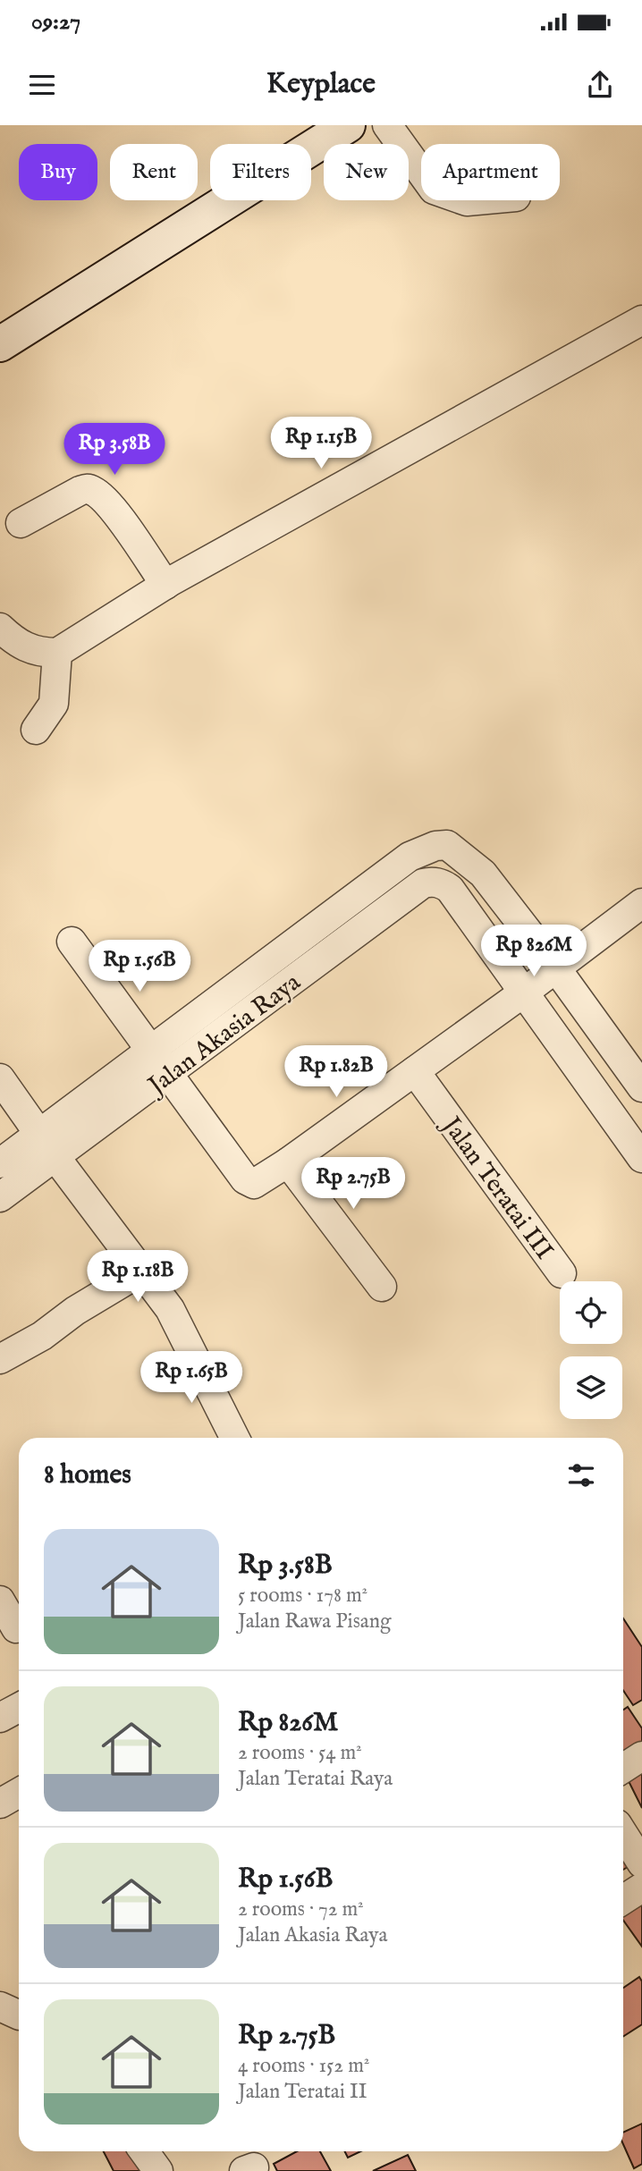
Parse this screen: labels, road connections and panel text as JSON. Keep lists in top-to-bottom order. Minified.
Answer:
{"streets":{"street":["Jalan Akasia Raya","Jalan Teratai III"]},"page":{"status":"09:27","header":"Keyplace","chip":["Buy","Rent","Filters","New","Apartment"],"price":["Rp 1.15B","Rp 3.58B","Rp 826M","Rp 1.56B","Rp 1.82B","Rp 2.75B","Rp 1.18B","Rp 1.65B"],"heading":"8 homes","list":[{"name":"Rp 3.58B","note":"5 rooms · 178 m² · Jalan Rawa Pisang"},{"name":"Rp 826M","note":"2 rooms · 54 m² · Jalan Teratai Raya"},{"name":"Rp 1.56B","note":"2 rooms · 72 m² · Jalan Akasia Raya"},{"name":"Rp 2.75B","note":"4 rooms · 152 m² · Jalan Teratai II"}]}}
